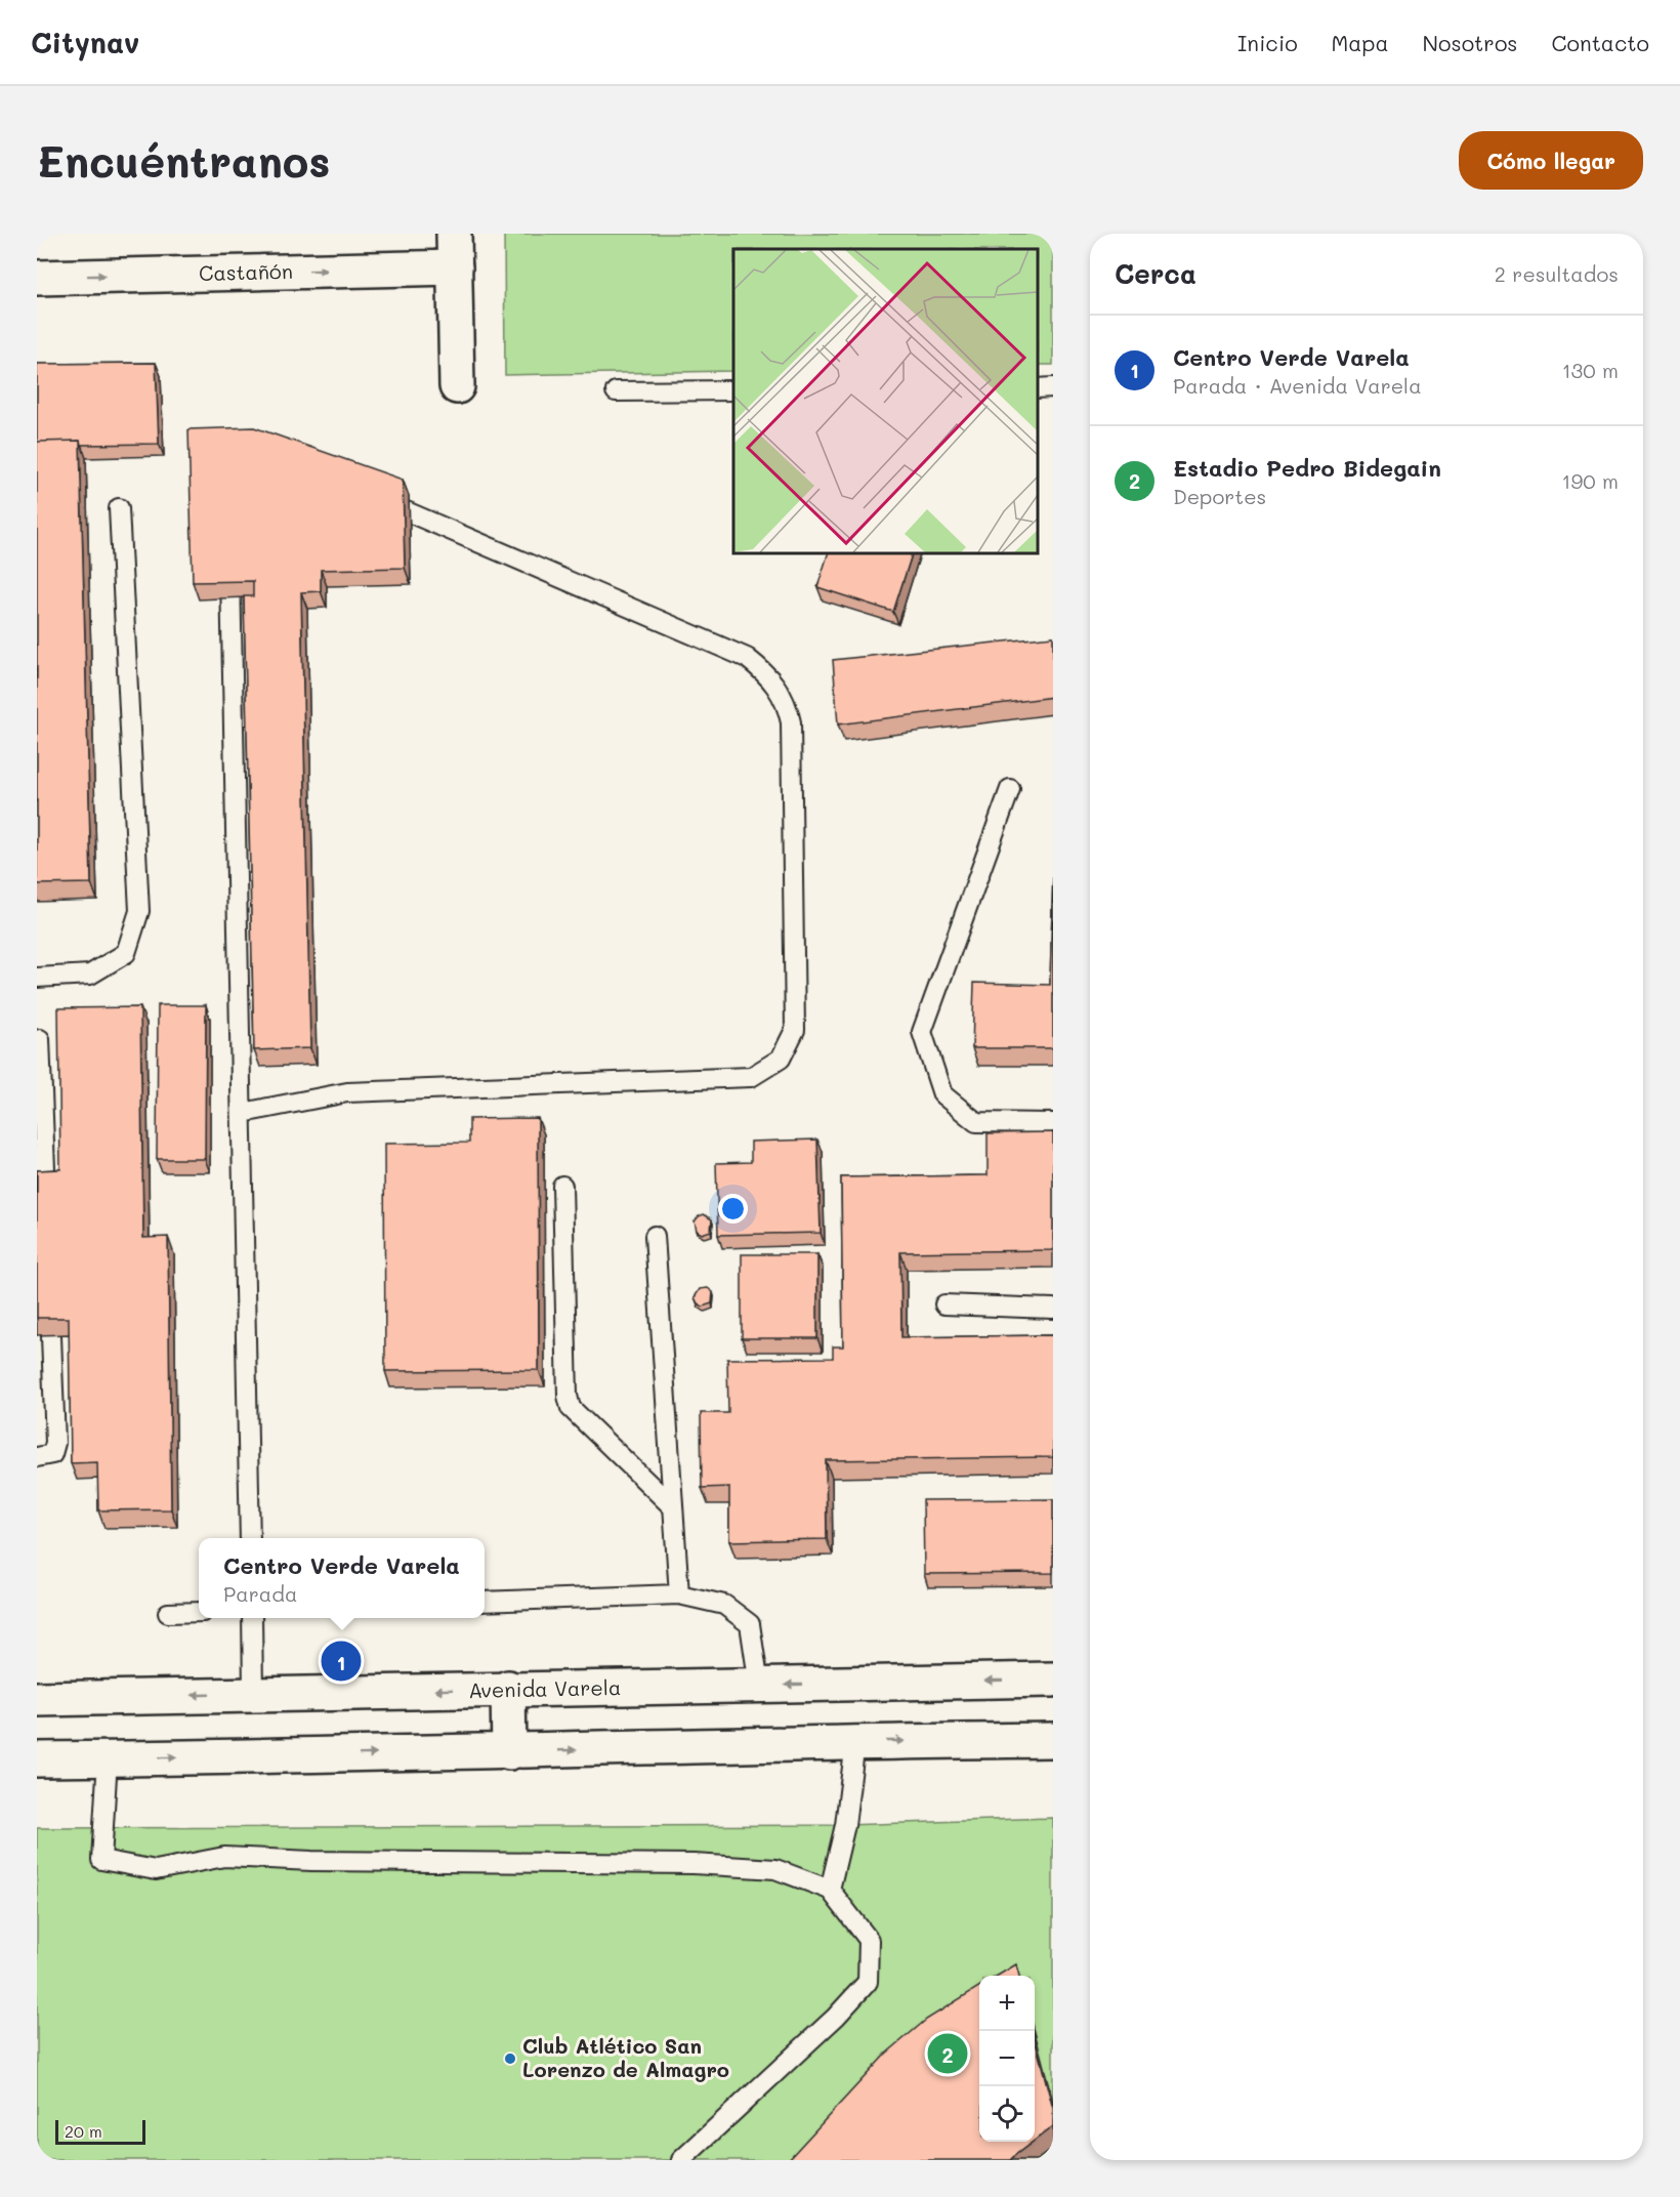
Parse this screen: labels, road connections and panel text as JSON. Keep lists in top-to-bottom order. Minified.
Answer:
{"streets":{"main road":["Castañón","Avenida Varela"]},"one_way":["Castañón"],"places":["Club Atlético San Lorenzo de Almagro"],"scale_bar":"20 m","page":{"header":"Citynav","nav":["Inicio","Mapa","Nosotros","Contacto"],"buttons":"Cómo llegar","title":"Encuéntranos","heading":["Cerca","2 resultados"],"list":[{"mark":"1","name":"Centro Verde Varela","note":"Parada · Avenida Varela","value":"130 m"},{"mark":"2","name":"Estadio Pedro Bidegain","note":"Deportes","value":"190 m"}],"popup":["Centro Verde Varela","Parada"],"pins":["1","2"],"map_buttons":["+","−"],"scale":"20 m"}}
